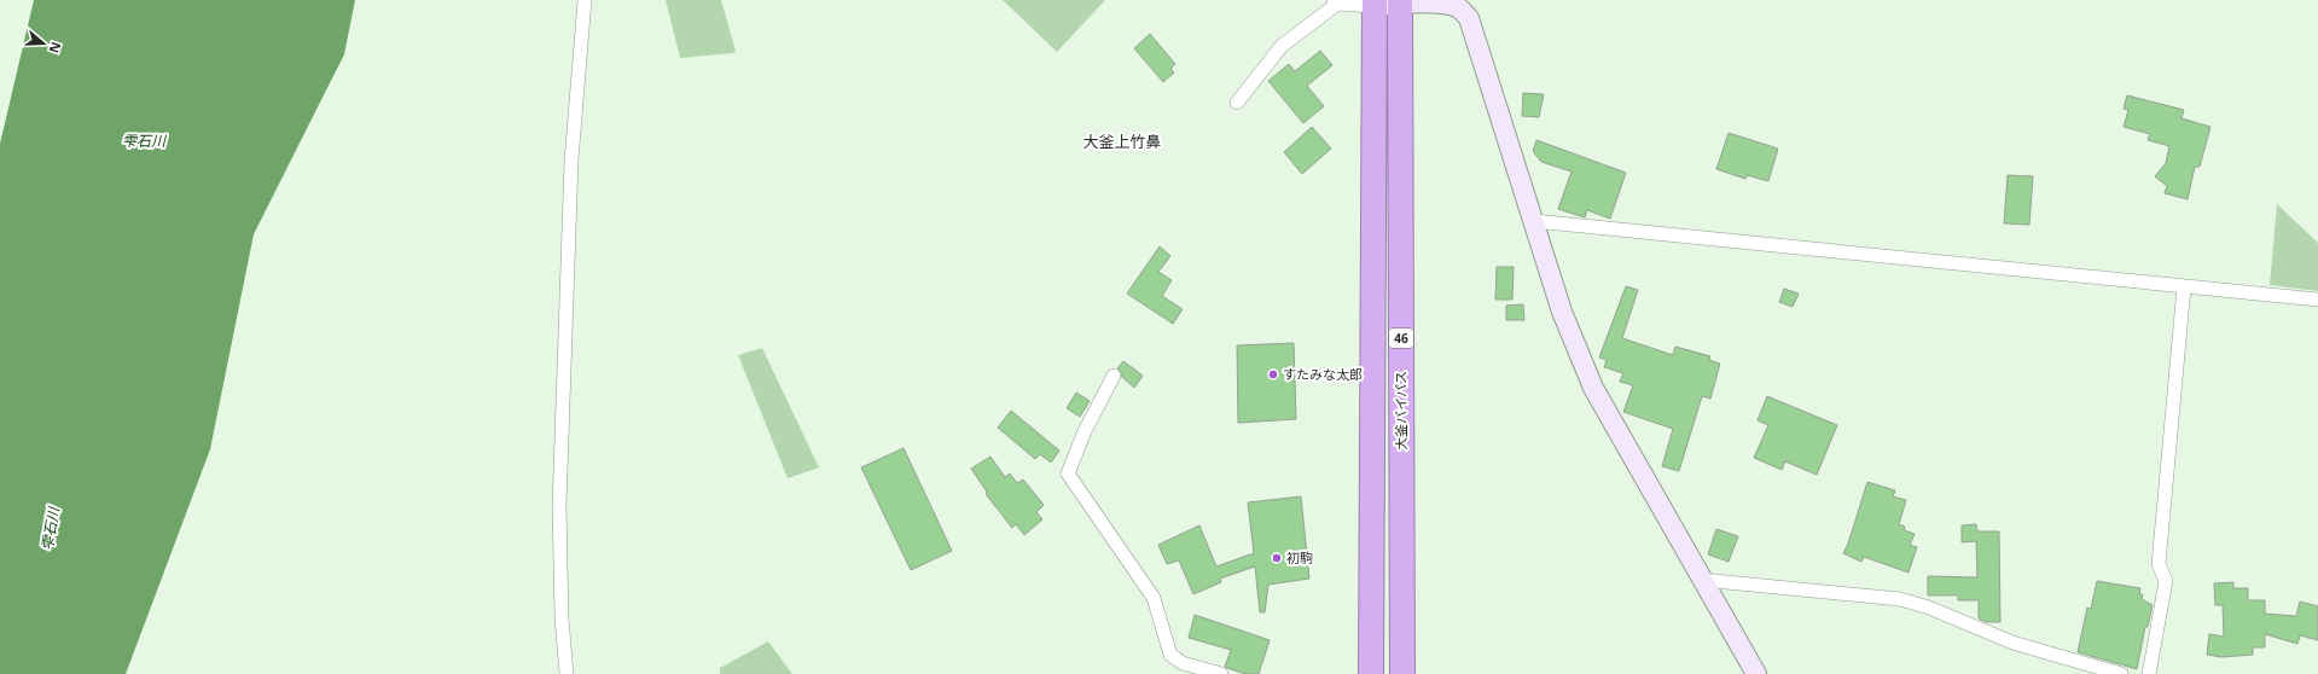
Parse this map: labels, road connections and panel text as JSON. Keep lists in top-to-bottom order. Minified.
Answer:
{"streets":{"highway":["46","大釜バイパス"]},"districts":["大釜上竹鼻"],"water":["雫石川"],"places":["すたみな太郎","初駒"],"north":"right"}
